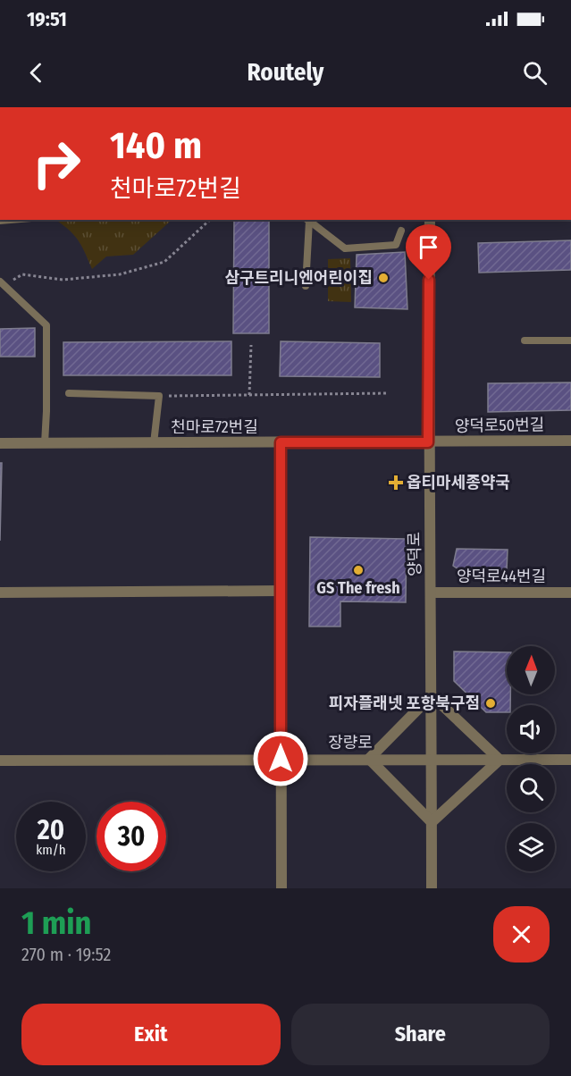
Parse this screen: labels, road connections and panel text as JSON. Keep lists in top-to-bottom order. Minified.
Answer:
{"streets":{"street":["양덕로50번길","천마로72번길","양덕로","양덕로44번길","장량로"]},"crossings":[["양덕로50번길","천마로72번길"],["양덕로50번길","양덕로"],["천마로72번길","양덕로"],["양덕로","양덕로44번길"],["양덕로","장량로"]],"places":{"other":["삼구트리니엔어린이집","GS The fresh","피자플래넷 포항북구점"],"health":["옵티마세종약국"]},"north":"top","page":{"status":"19:51","header":"Routely","turn":["140 m","천마로72번길"],"speed":"20 km/h","limit":"30","heading":["1 min","270 m · 19:52"],"buttons":["Exit","Share"]}}
